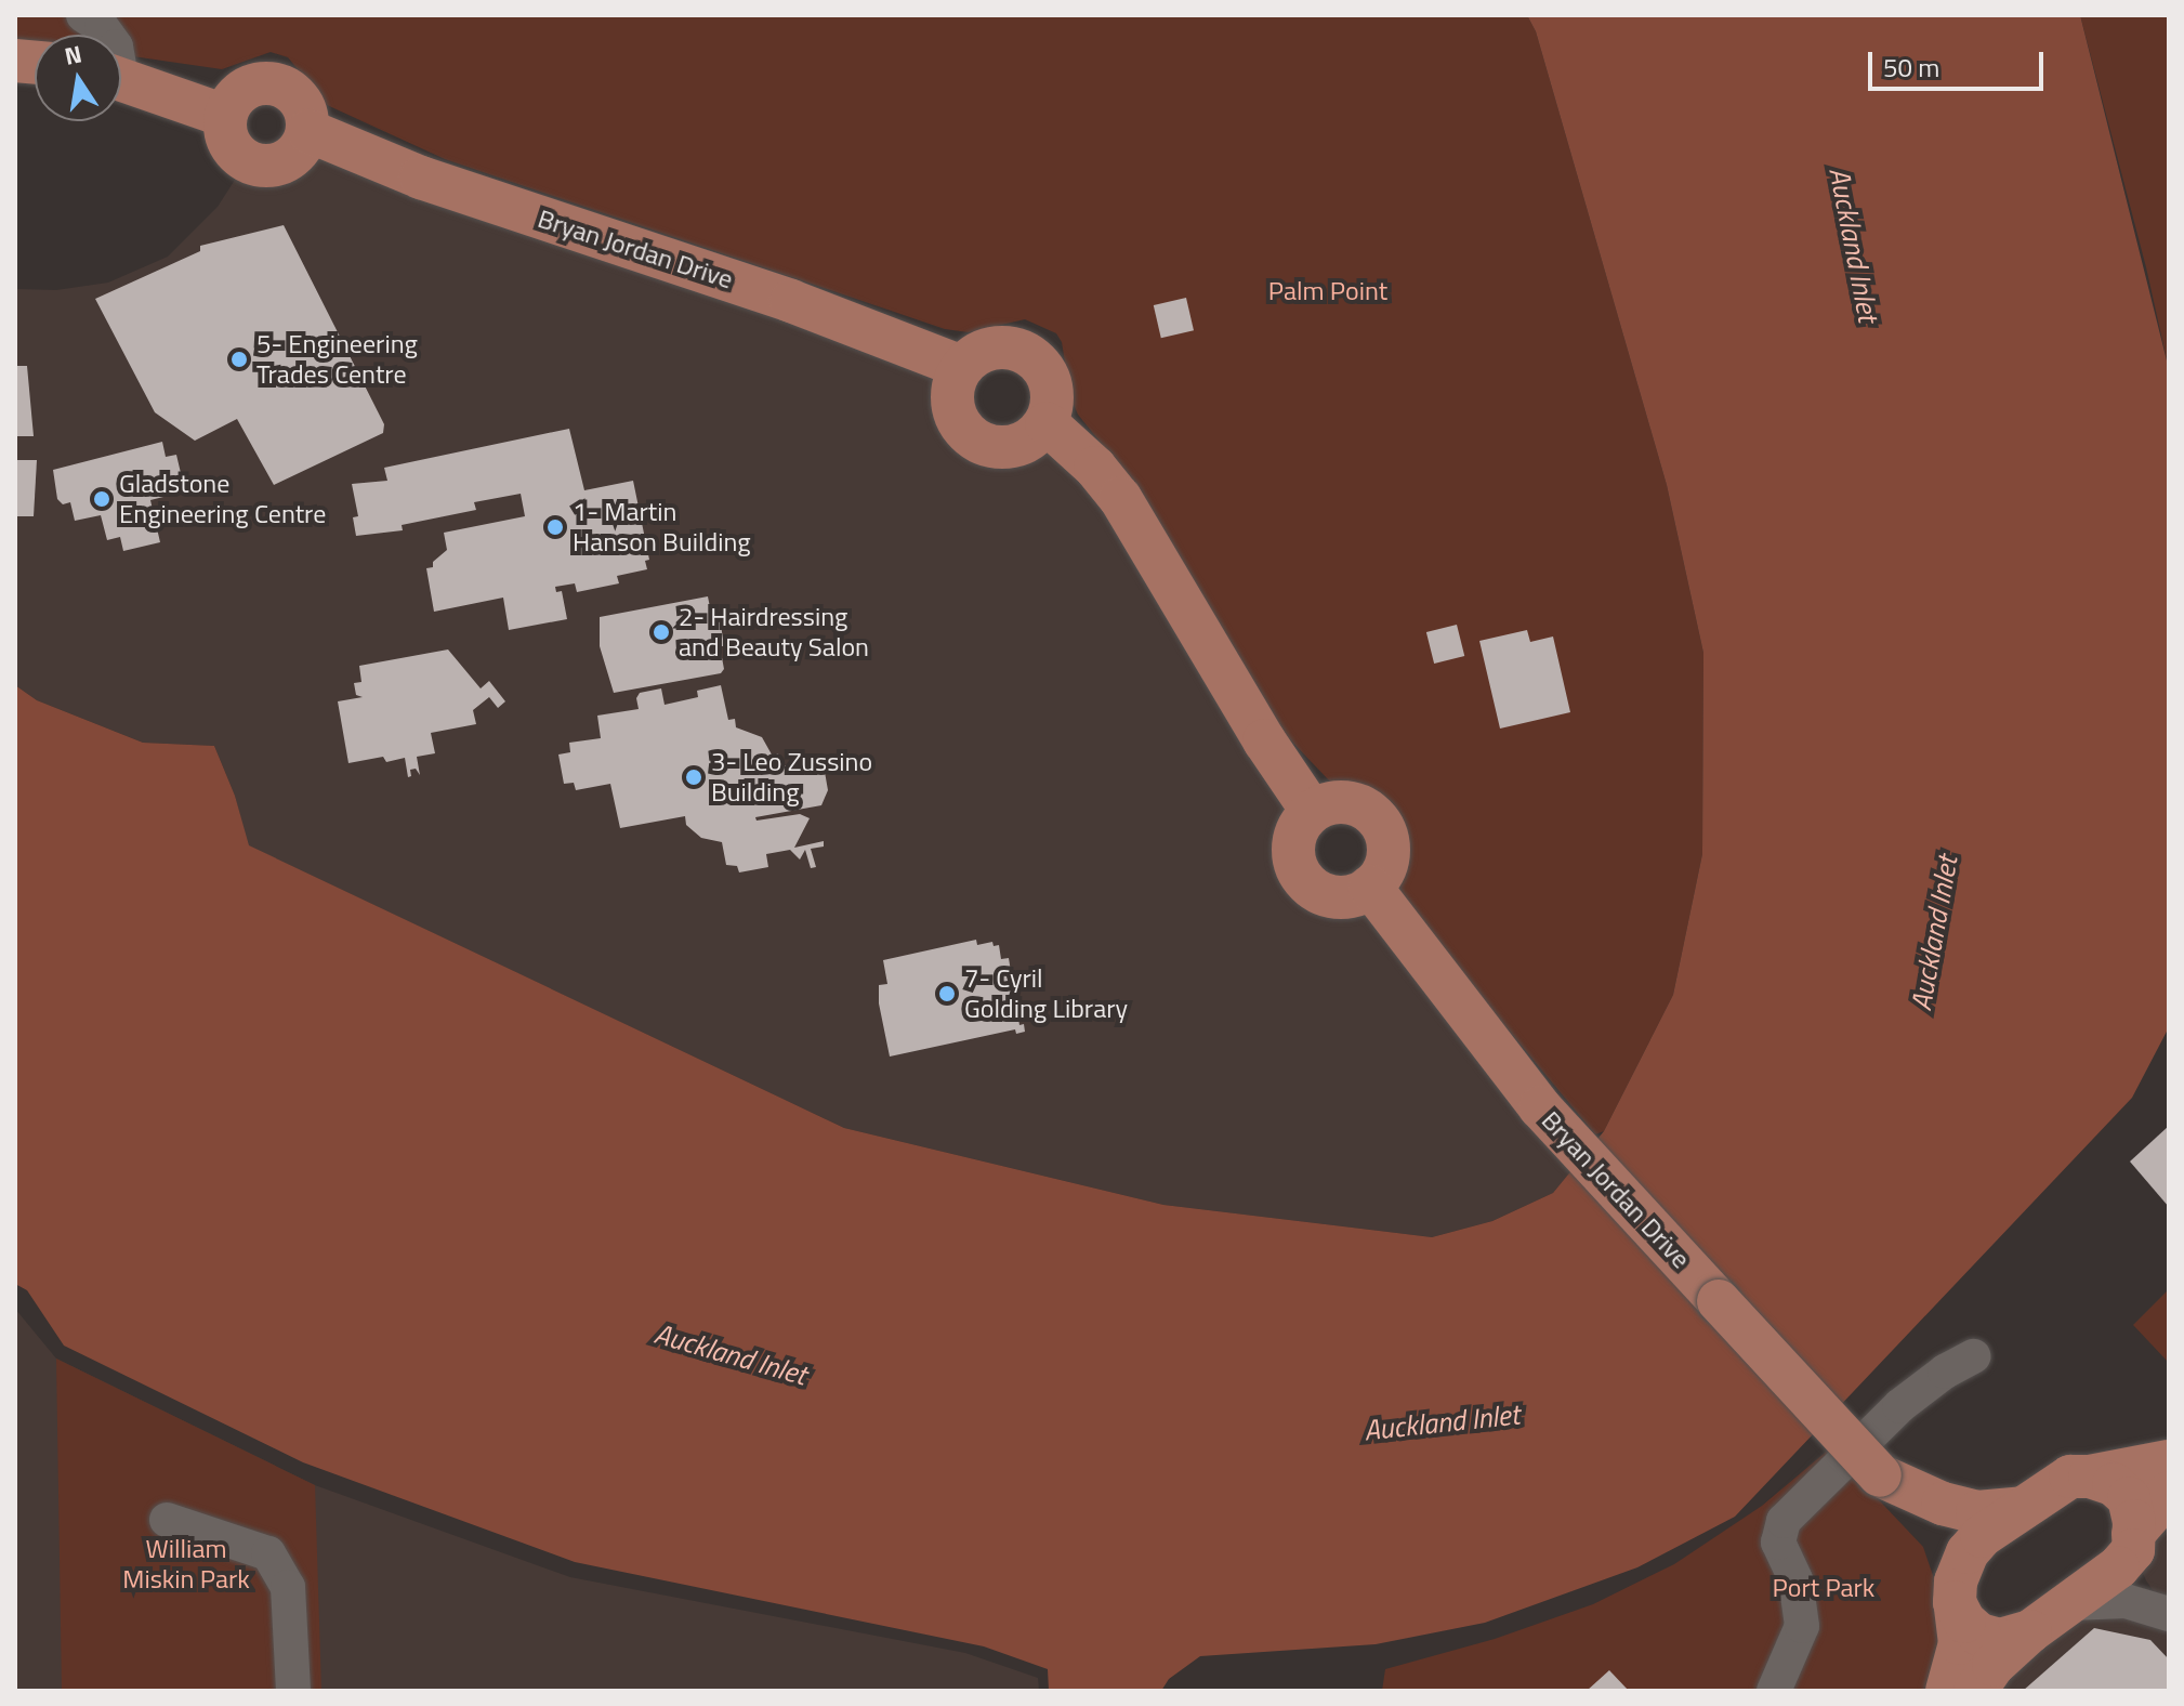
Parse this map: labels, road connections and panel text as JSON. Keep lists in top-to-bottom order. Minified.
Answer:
{"streets":{"main road":["Bryan Jordan Drive"]},"water":["Auckland Inlet"],"parks":["Palm Point","William Miskin Park","Port Park"],"places":["5- Engineering Trades Centre","Gladstone Engineering Centre","1- Martin Hanson Building","2- Hairdressing and Beauty Salon","3- Leo Zussino Building","7- Cyril Golding Library"],"scale_bar":"50 m","north":"top"}
